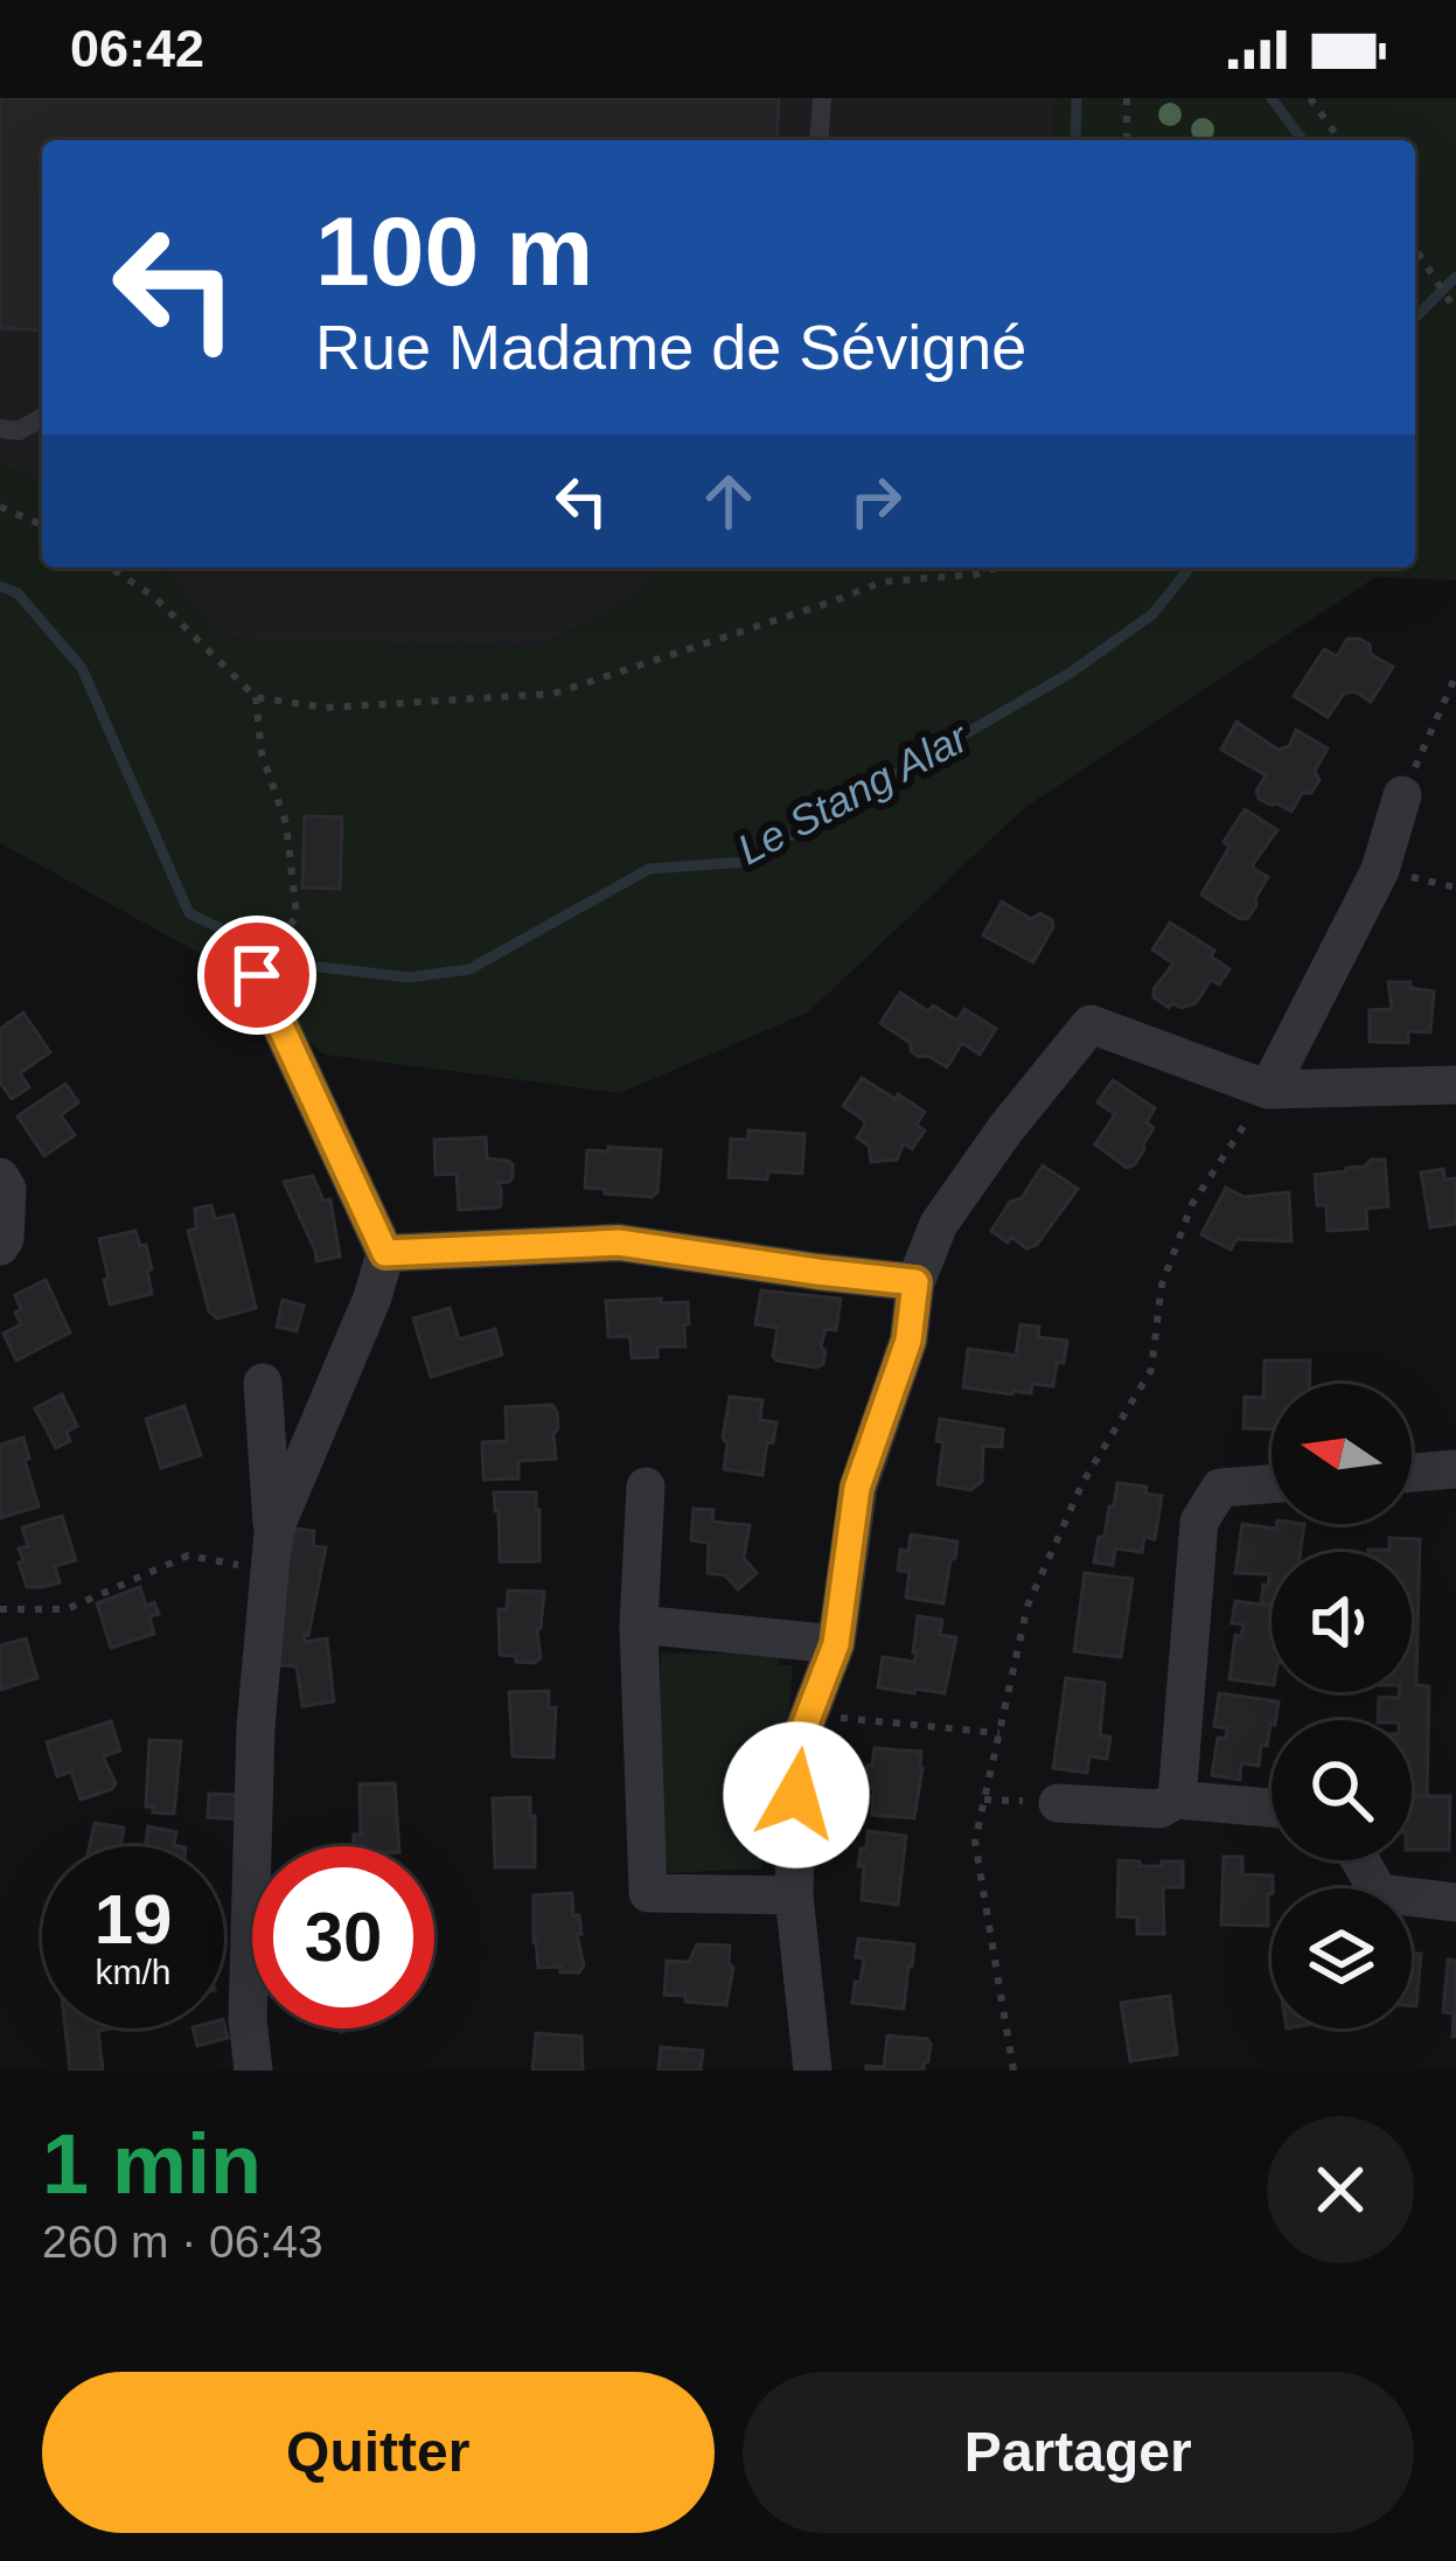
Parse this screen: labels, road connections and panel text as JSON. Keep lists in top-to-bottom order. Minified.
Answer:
{"water":["Le Stang Alar"],"north":"left","page":{"status":"06:42","turn":["100 m","Rue Madame de Sévigné"],"speed":"19 km/h","limit":"30","heading":["1 min","260 m · 06:43"],"buttons":["Quitter","Partager"]}}
